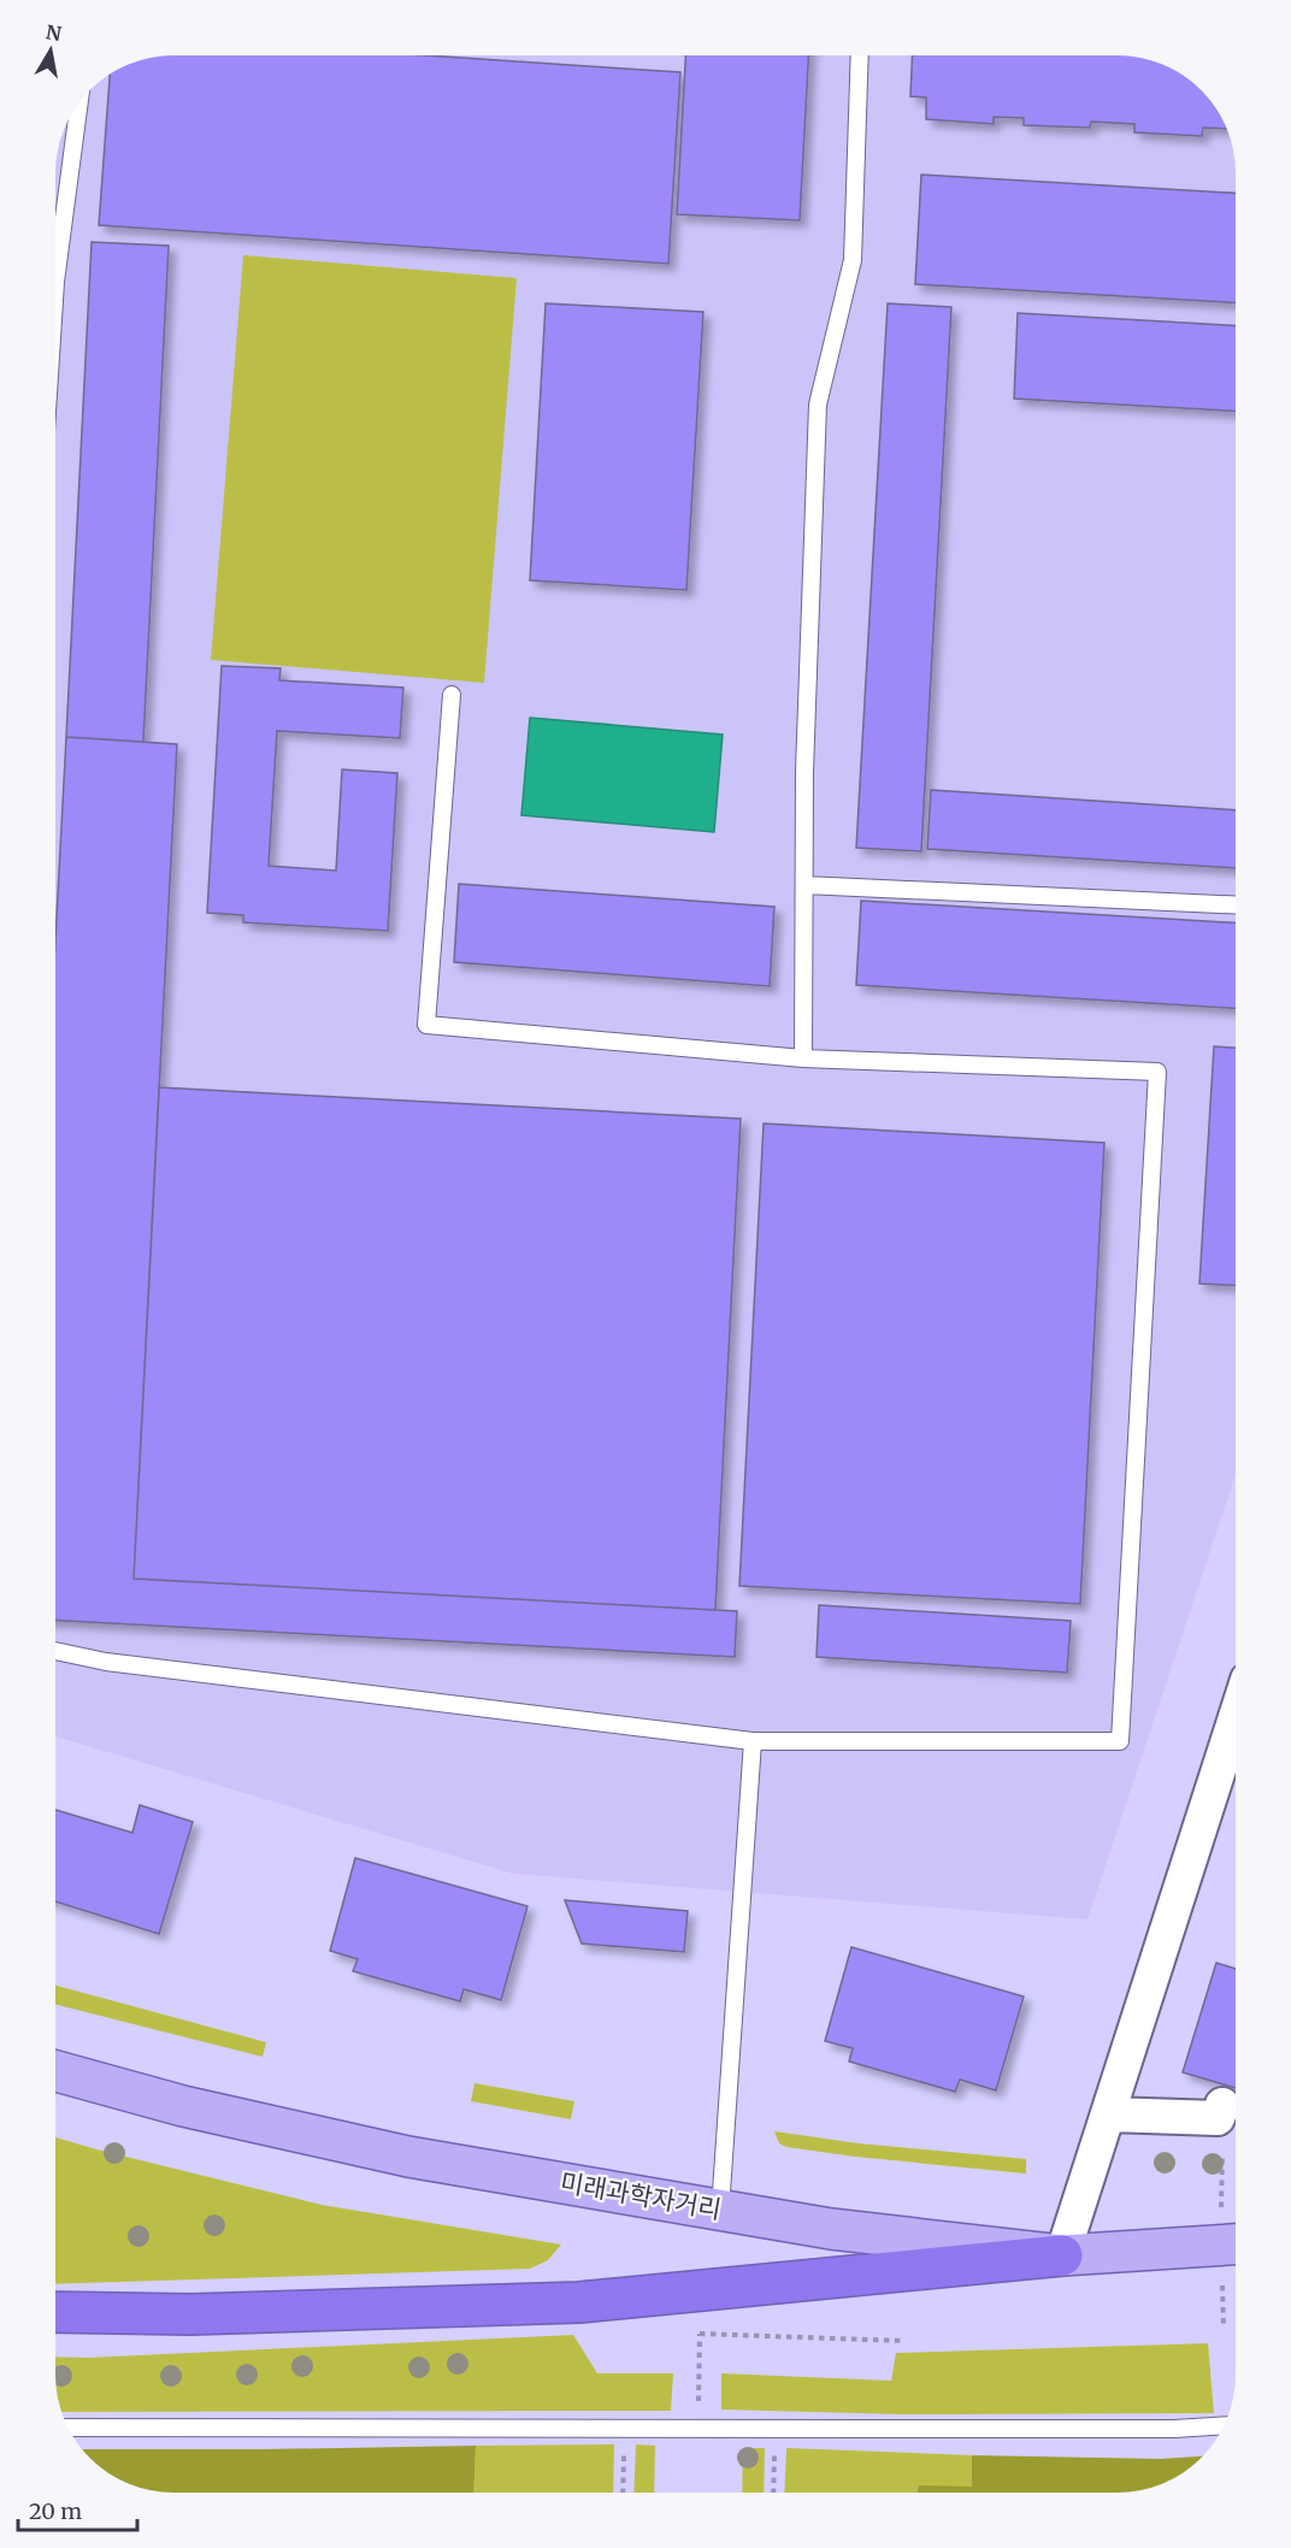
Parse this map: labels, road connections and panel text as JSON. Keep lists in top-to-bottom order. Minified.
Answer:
{"streets":{"main road":["미래과학자거리"]},"scale_bar":"20 m","north":"top"}
